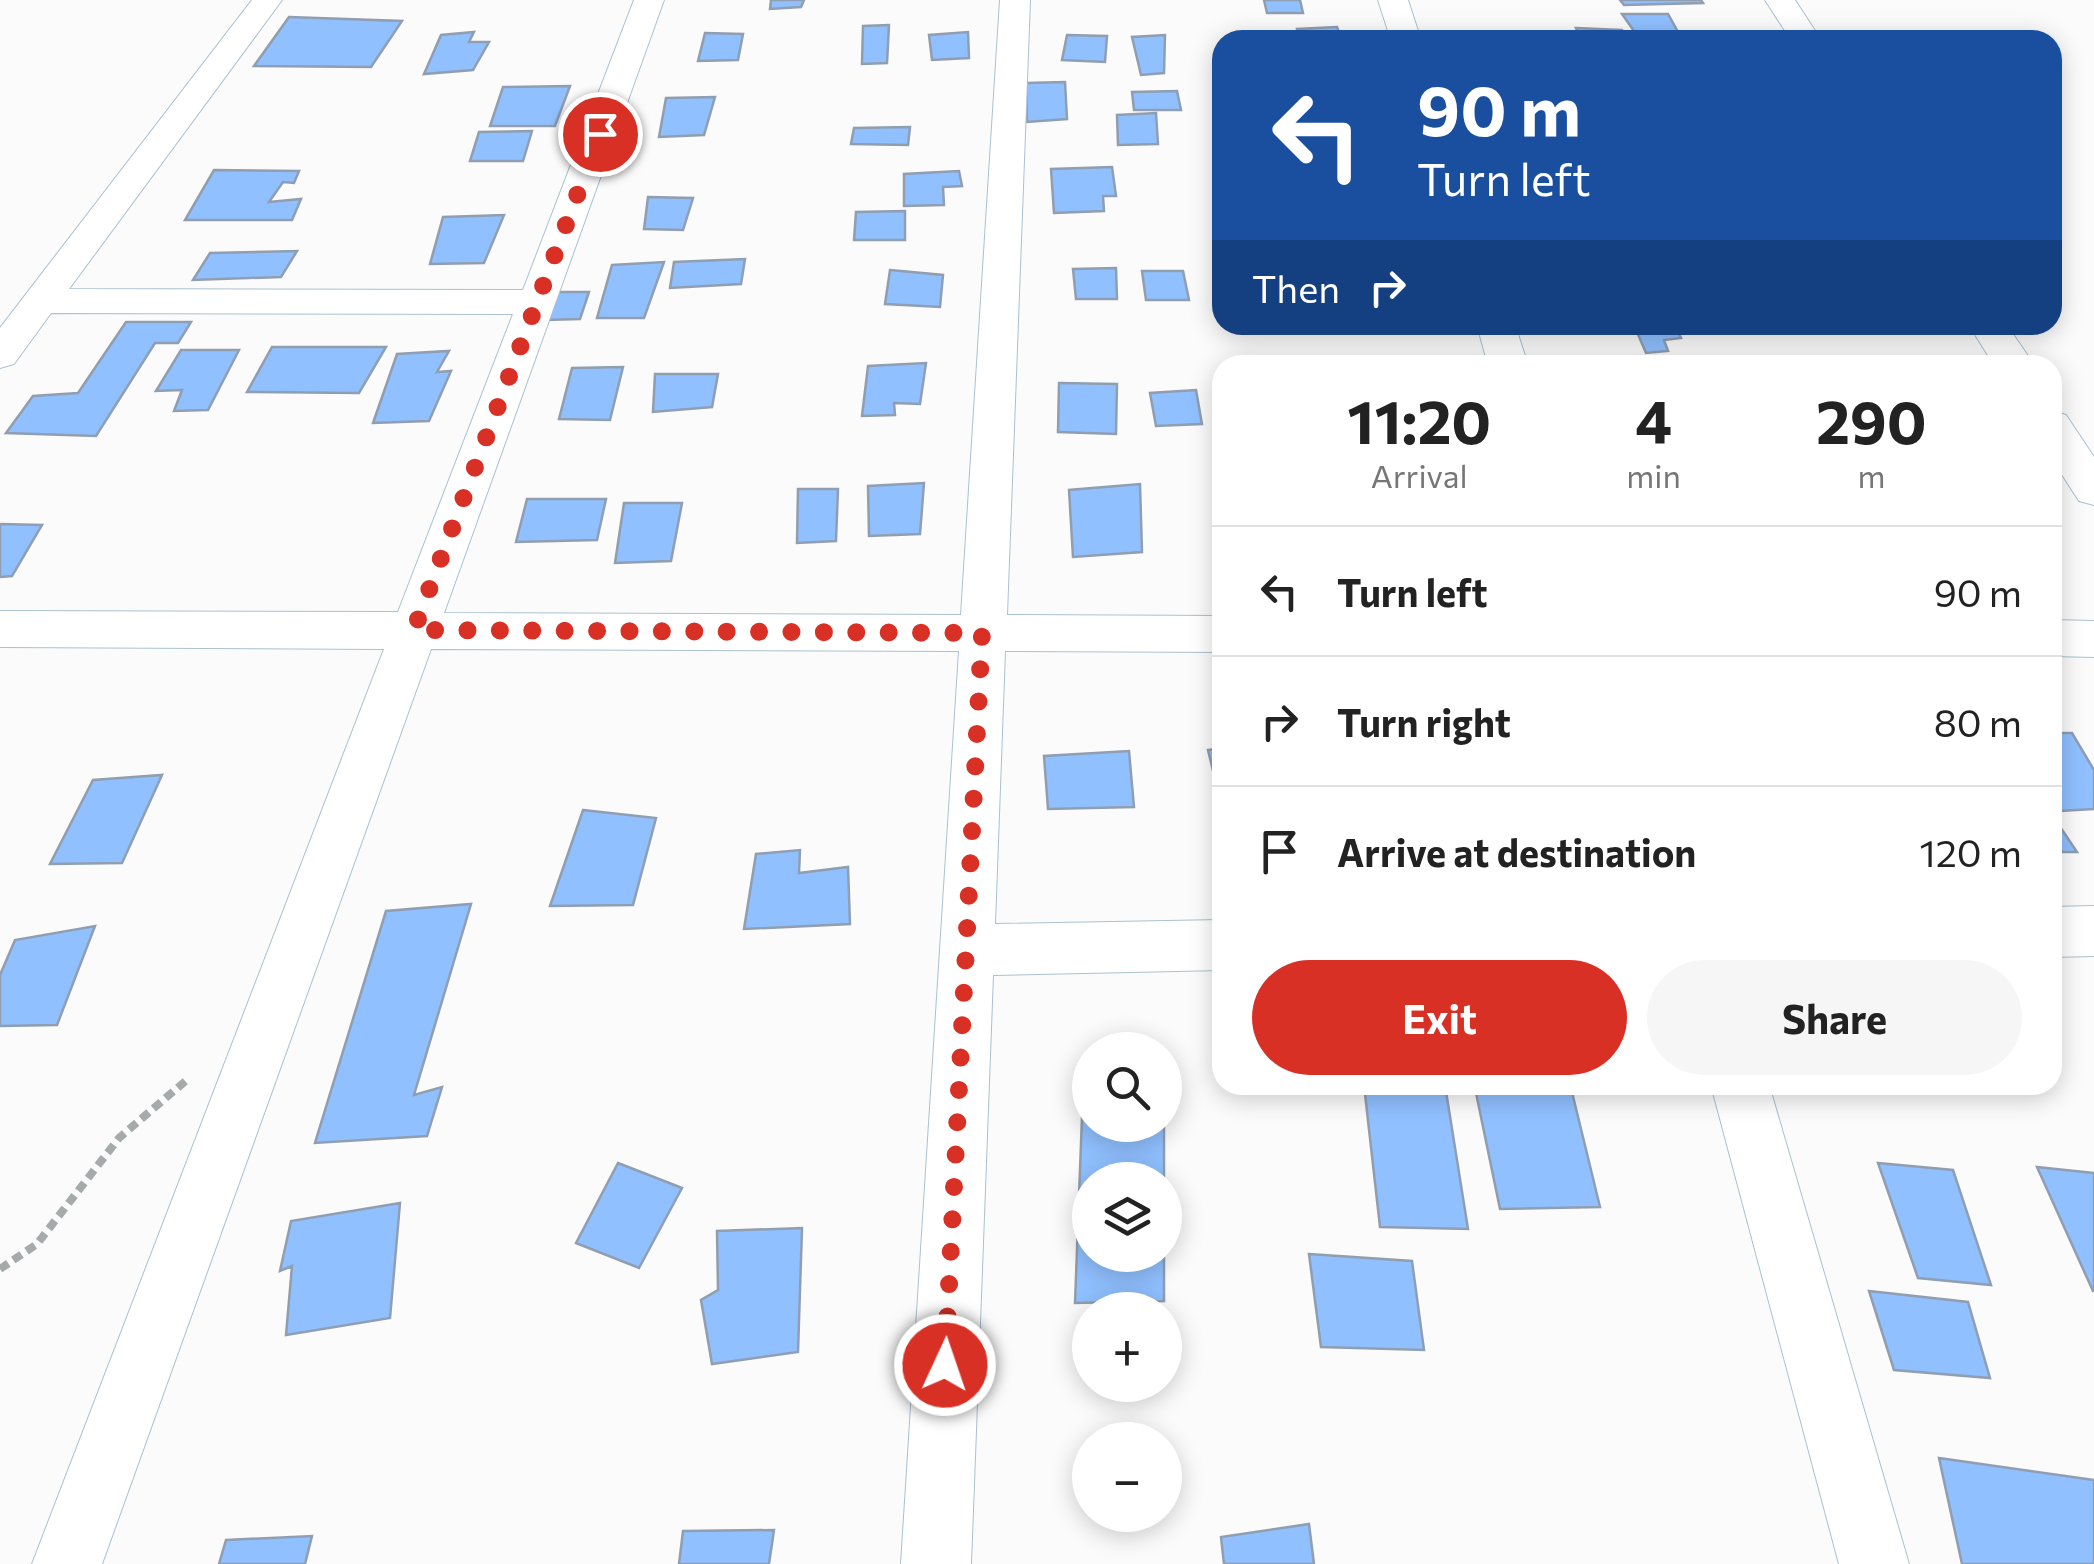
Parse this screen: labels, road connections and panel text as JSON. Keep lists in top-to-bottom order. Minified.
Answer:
{"page":{"turn":["90 m","Turn left"],"then":"Then","eta":["11:20","Arrival","4","min","290","m"],"list":[{"name":"Turn left","value":"90 m"},{"name":"Turn right","value":"80 m"},{"name":"Arrive at destination","value":"120 m"}],"buttons":["Exit","Share"],"map_buttons":["+","−"]}}
